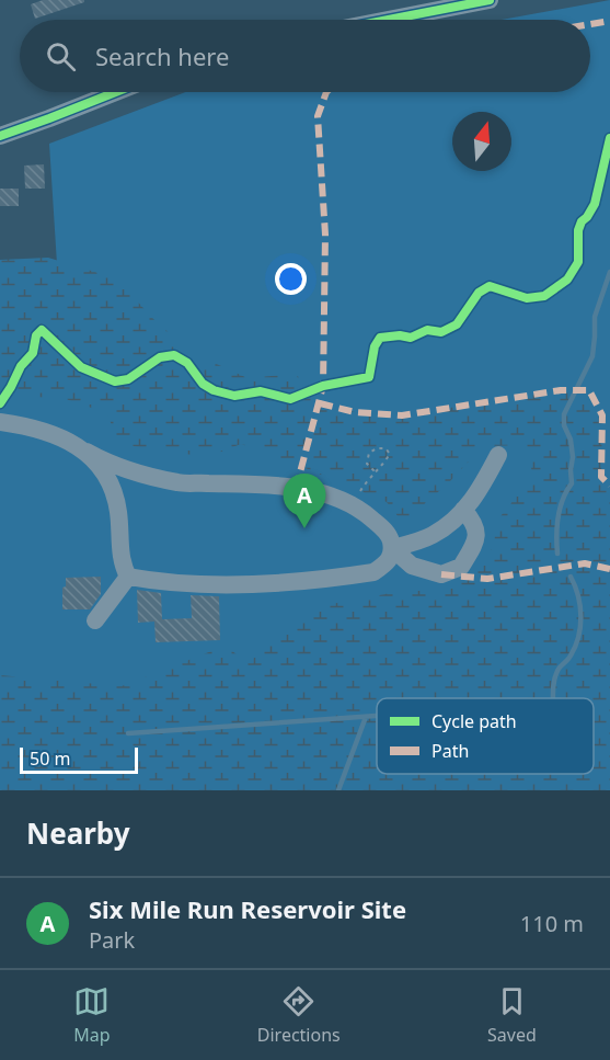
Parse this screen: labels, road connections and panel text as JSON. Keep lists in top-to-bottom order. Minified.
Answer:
{"legend":["Cycle path","Path"],"scale_bar":"50 m","north":"top","page":{"search":"Search here","pins":"A","scale":"50 m","heading":"Nearby","list":[{"mark":"A","name":"Six Mile Run Reservoir Site","note":"Park","value":"110 m"}],"nav":["Map","Directions","Saved"]}}
